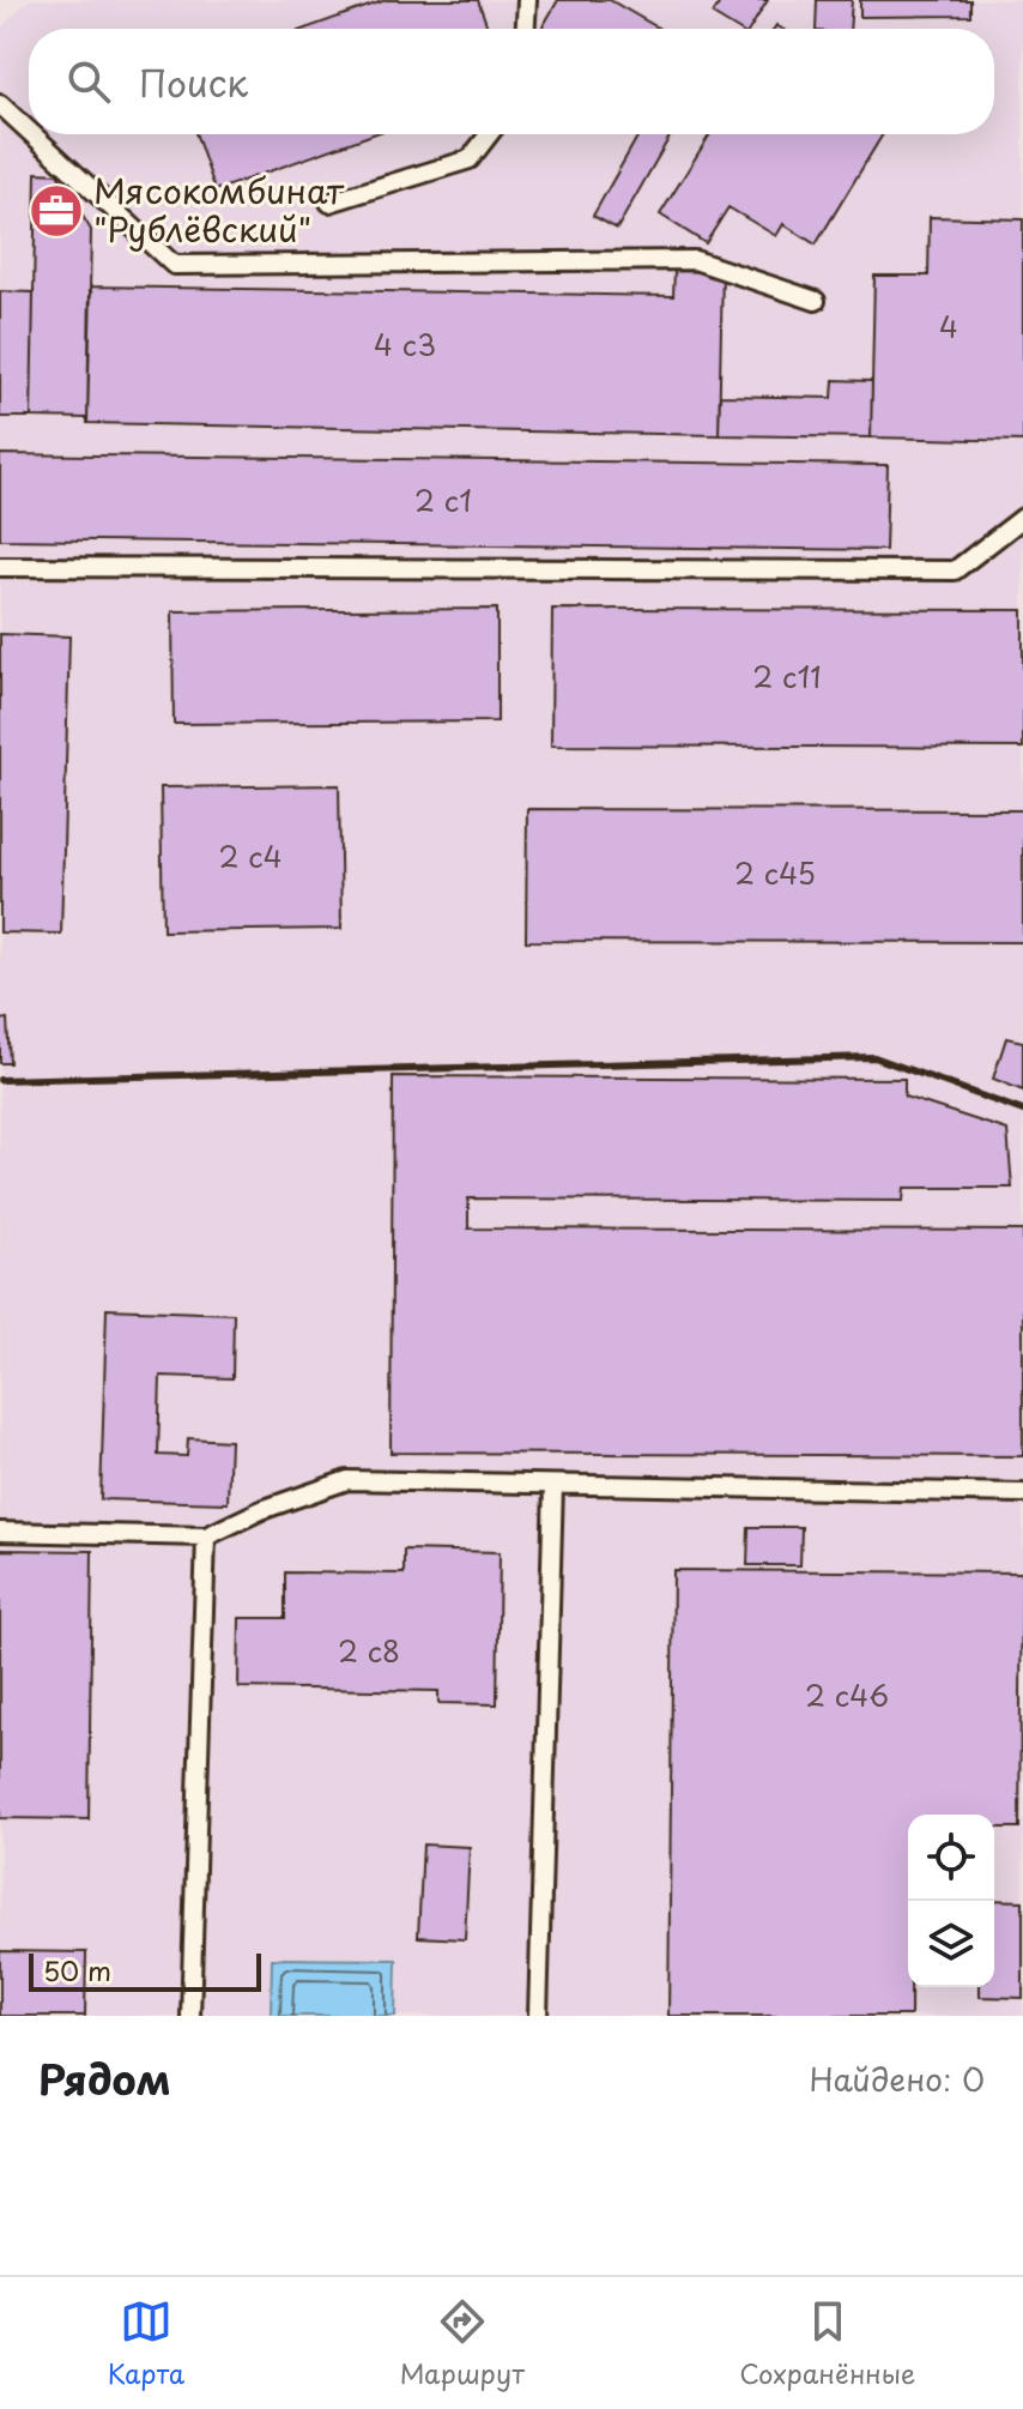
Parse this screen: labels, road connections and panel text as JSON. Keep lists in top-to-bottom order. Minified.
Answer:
{"places":{"office":["Мясокомбинат \"Рублёвский\""]},"house_numbers":["4","4 с3","2 с1","2 с11","2 с4","2 с45","2 с8","2 с46"],"scale_bar":"50 m","page":{"search":"Поиск","scale":"50 m","heading":["Рядом","Найдено: 0"],"nav":["Карта","Маршрут","Сохранённые"]}}
